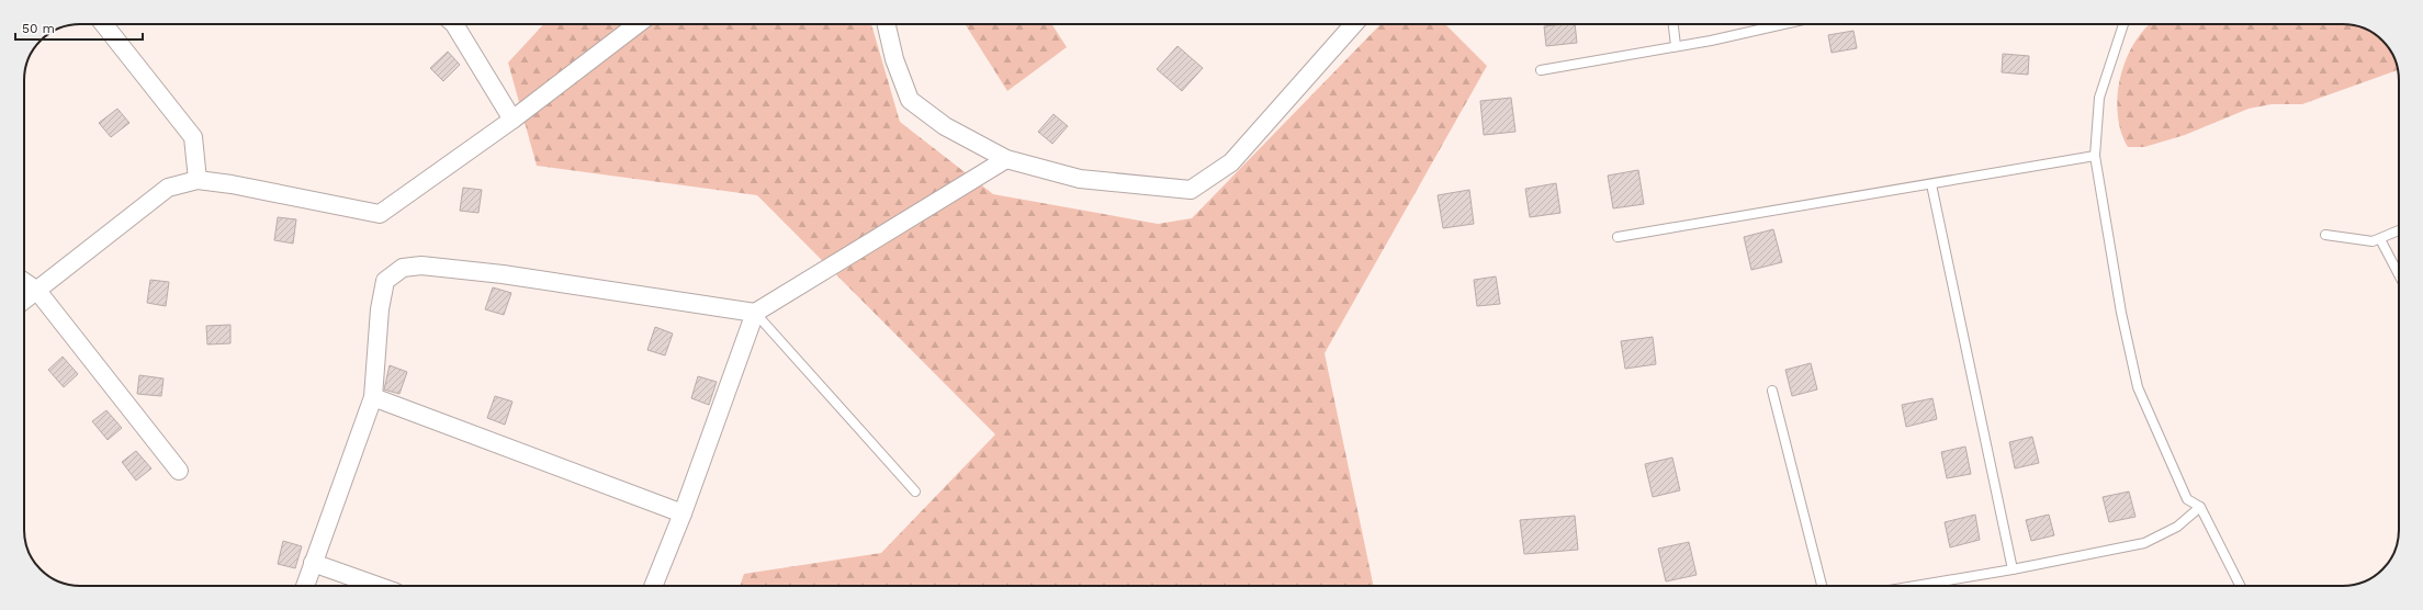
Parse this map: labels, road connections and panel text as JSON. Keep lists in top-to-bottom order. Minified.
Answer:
{"scale_bar":"50 m"}
